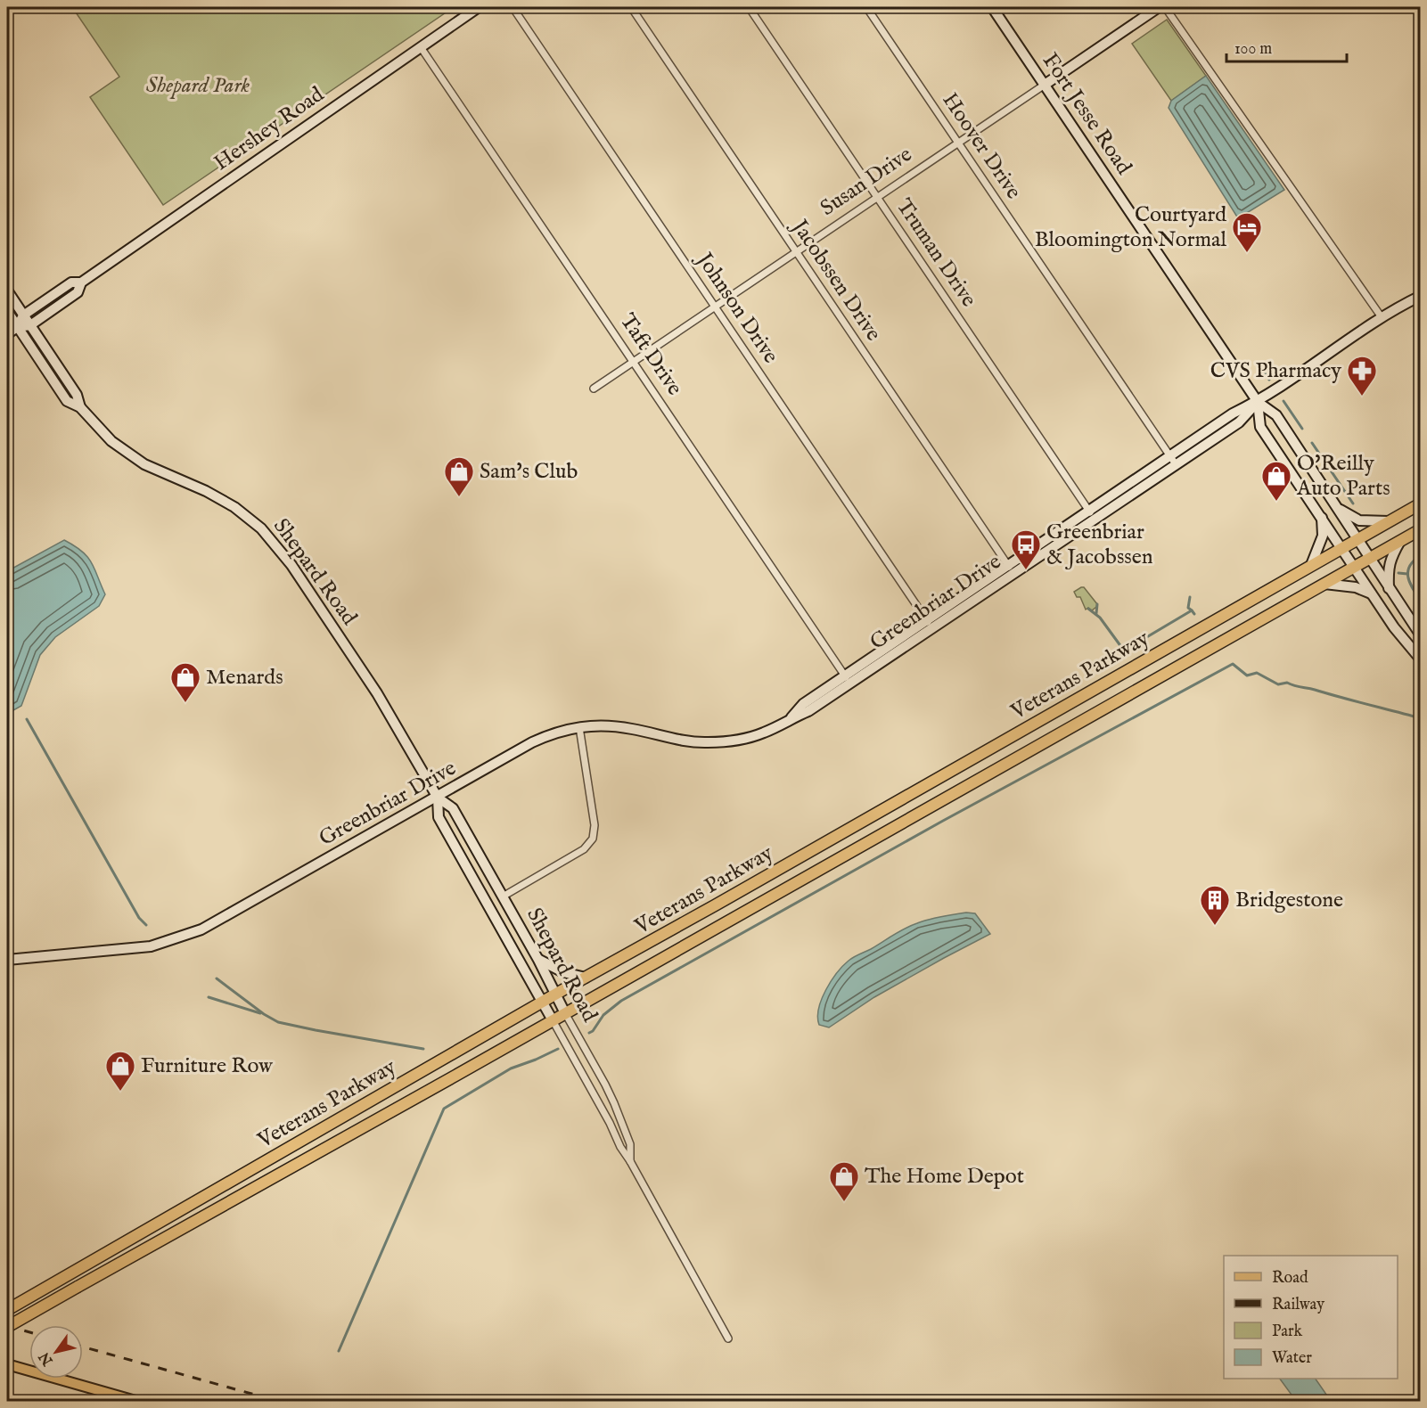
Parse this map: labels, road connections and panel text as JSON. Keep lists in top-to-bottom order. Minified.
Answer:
{"streets":{"highway":["Veterans Parkway"],"main road":["Fort Jesse Road","Hershey Road","Susan Drive","Shepard Road","Greenbriar Drive"],"street":["Hoover Drive","Truman Drive","Jacobssen Drive","Johnson Drive","Taft Drive"]},"crossings":[["Fort Jesse Road","Susan Drive"],["Fort Jesse Road","Greenbriar Drive"],["Fort Jesse Road","Veterans Parkway"],["Hershey Road","Taft Drive"],["Hershey Road","Shepard Road"],["Hoover Drive","Susan Drive"],["Hoover Drive","Greenbriar Drive"],["Susan Drive","Truman Drive"],["Susan Drive","Jacobssen Drive"],["Susan Drive","Johnson Drive"],["Susan Drive","Taft Drive"],["Truman Drive","Greenbriar Drive"],["Jacobssen Drive","Greenbriar Drive"],["Johnson Drive","Greenbriar Drive"],["Taft Drive","Greenbriar Drive"],["Shepard Road","Greenbriar Drive"],["Shepard Road","Veterans Parkway"]],"parks":["Shepard Park"],"places":{"hotel":["Courtyard Bloomington Normal"],"pharmacy":["CVS Pharmacy"],"shop":["Sam's Club","O'Reilly Auto Parts","Menards","Furniture Row","The Home Depot"],"bus stop":["Greenbriar & Jacobssen"],"building":["Bridgestone"]},"legend":["Road","Railway","Park","Water"],"scale_bar":"100 m","north":"bottom left"}
